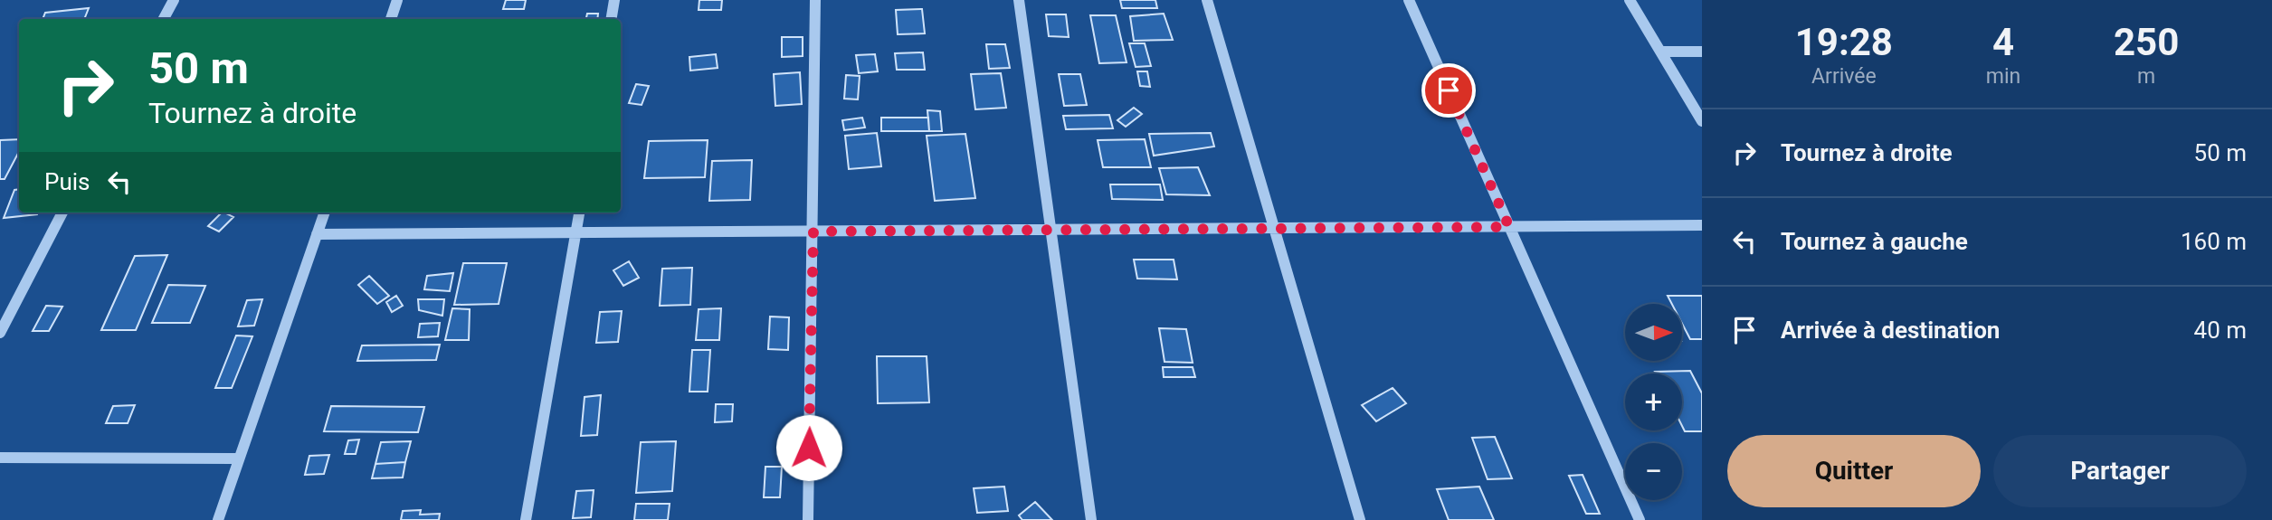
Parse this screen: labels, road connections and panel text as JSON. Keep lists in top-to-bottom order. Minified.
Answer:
{"north":"right","page":{"eta":["19:28","Arrivée","4","min","250","m"],"turn":["50 m","Tournez à droite"],"list":[{"name":"Tournez à droite","value":"50 m"},{"name":"Tournez à gauche","value":"160 m"},{"name":"Arrivée à destination","value":"40 m"}],"then":"Puis","map_buttons":["+","−"],"buttons":["Quitter","Partager"]}}
